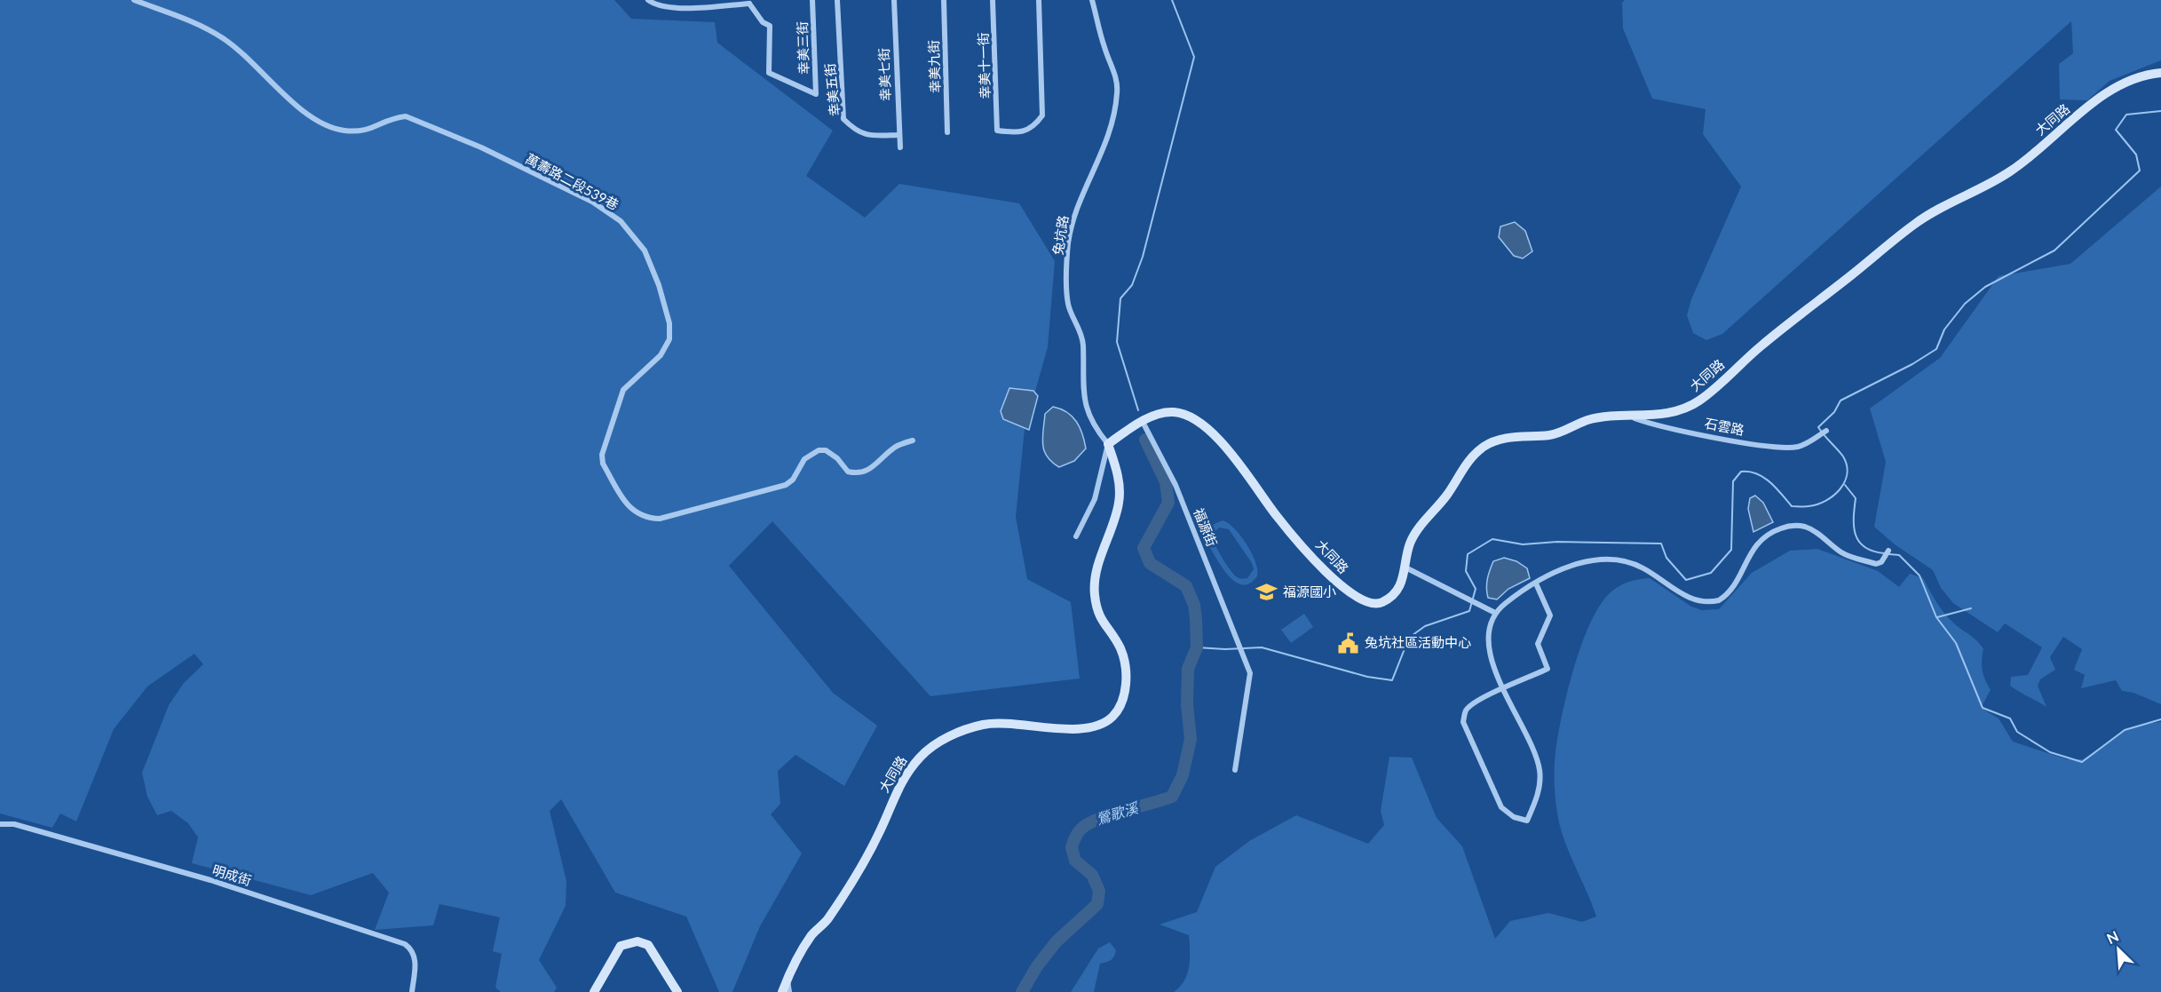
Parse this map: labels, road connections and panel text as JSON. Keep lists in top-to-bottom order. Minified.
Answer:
{"streets":{"street":["幸美三街","幸美十一街","幸美九街","幸美七街","幸美五街","大同路","萬壽路二段539巷","兔坑路","石雲路","福源街","明成街"]},"crossings":[["幸美七街","幸美五街"],["大同路","兔坑路"],["大同路","石雲路"],["大同路","福源街"]],"water":["鶯歌溪"],"places":{"school or university":["福源國小"],"public building":["兔坑社區活動中心"]},"north":"top left"}
